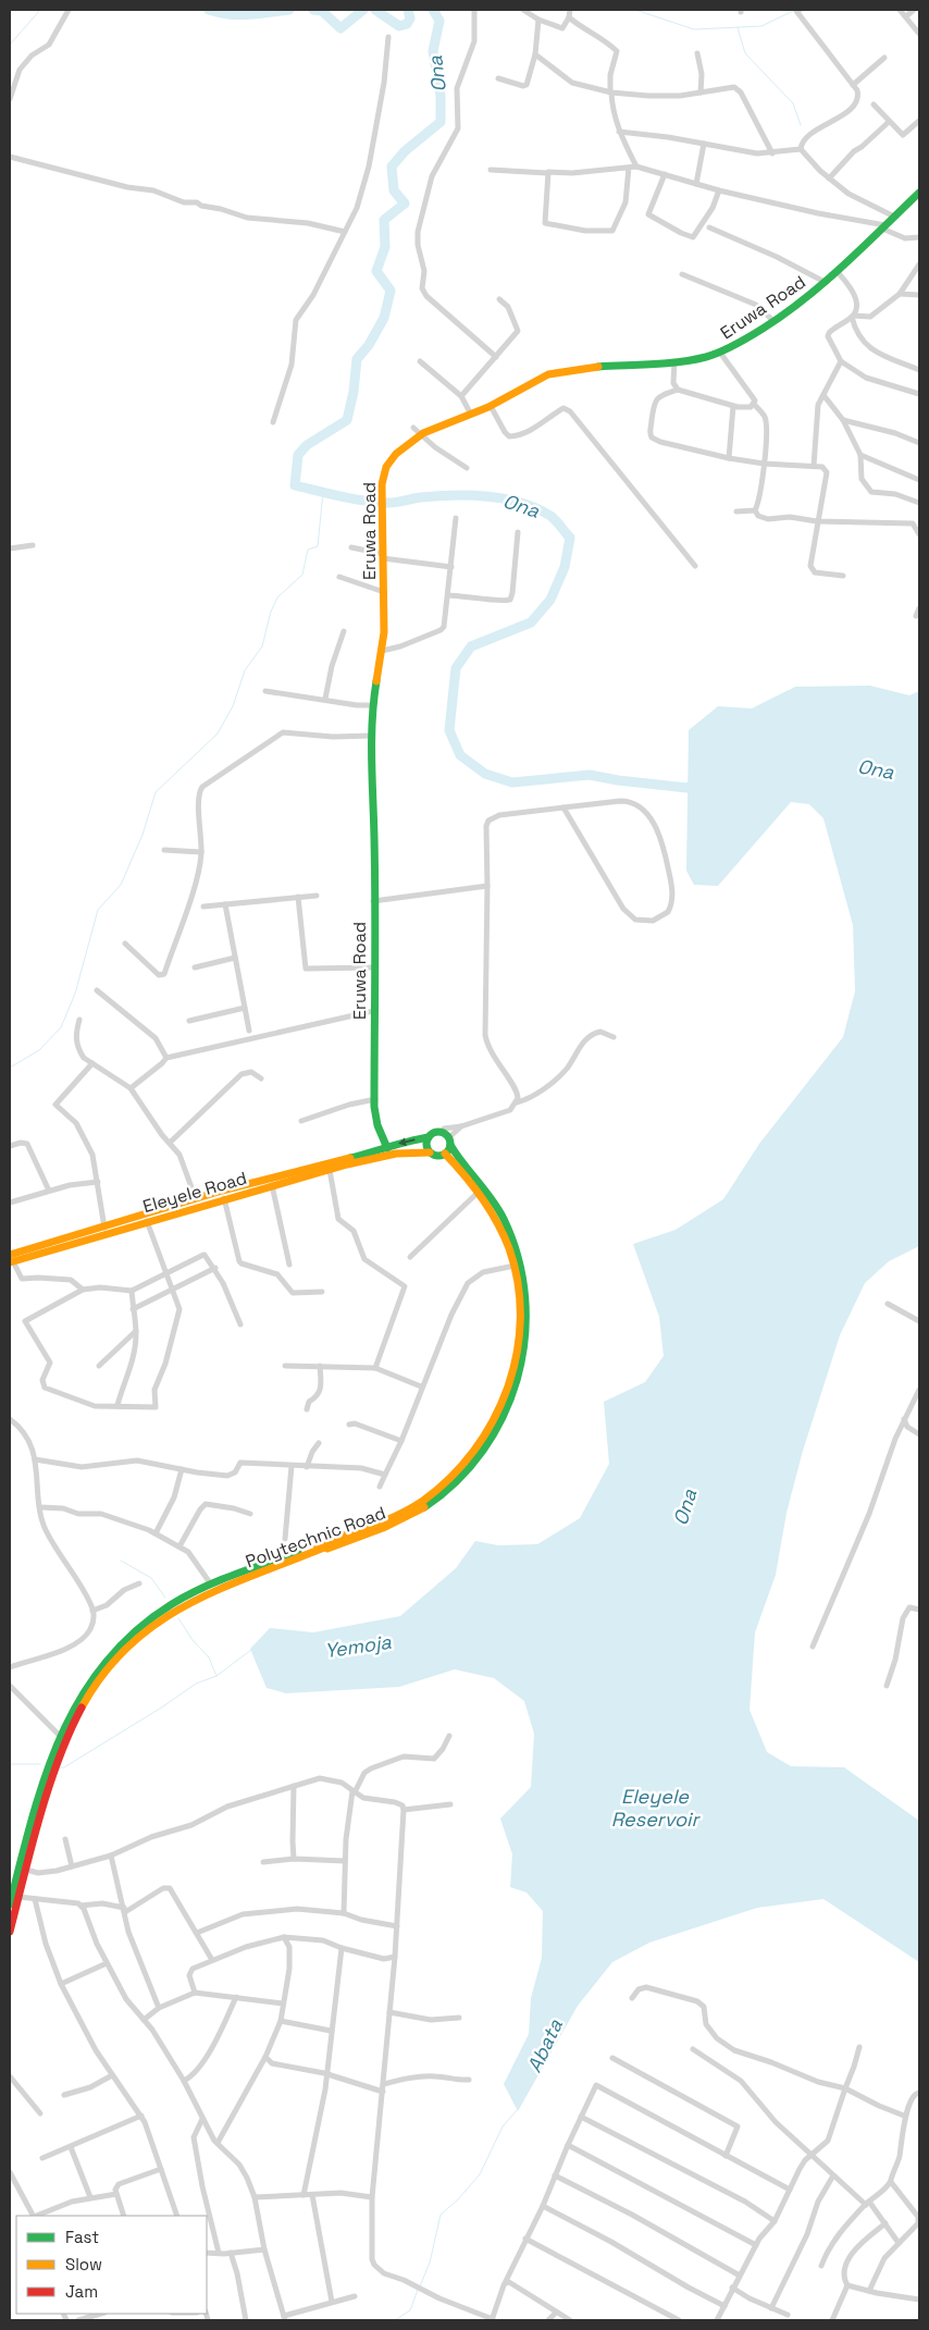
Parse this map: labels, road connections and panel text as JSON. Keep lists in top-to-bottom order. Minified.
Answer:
{"streets":{"main road":["Eruwa Road","Eleyele Road","Polytechnic Road"]},"crossings":[["Eruwa Road","Eleyele Road"]],"water":["Ona","Yemoja","Eleyele Reservoir","Abata"],"legend":["Fast","Slow","Jam"]}
